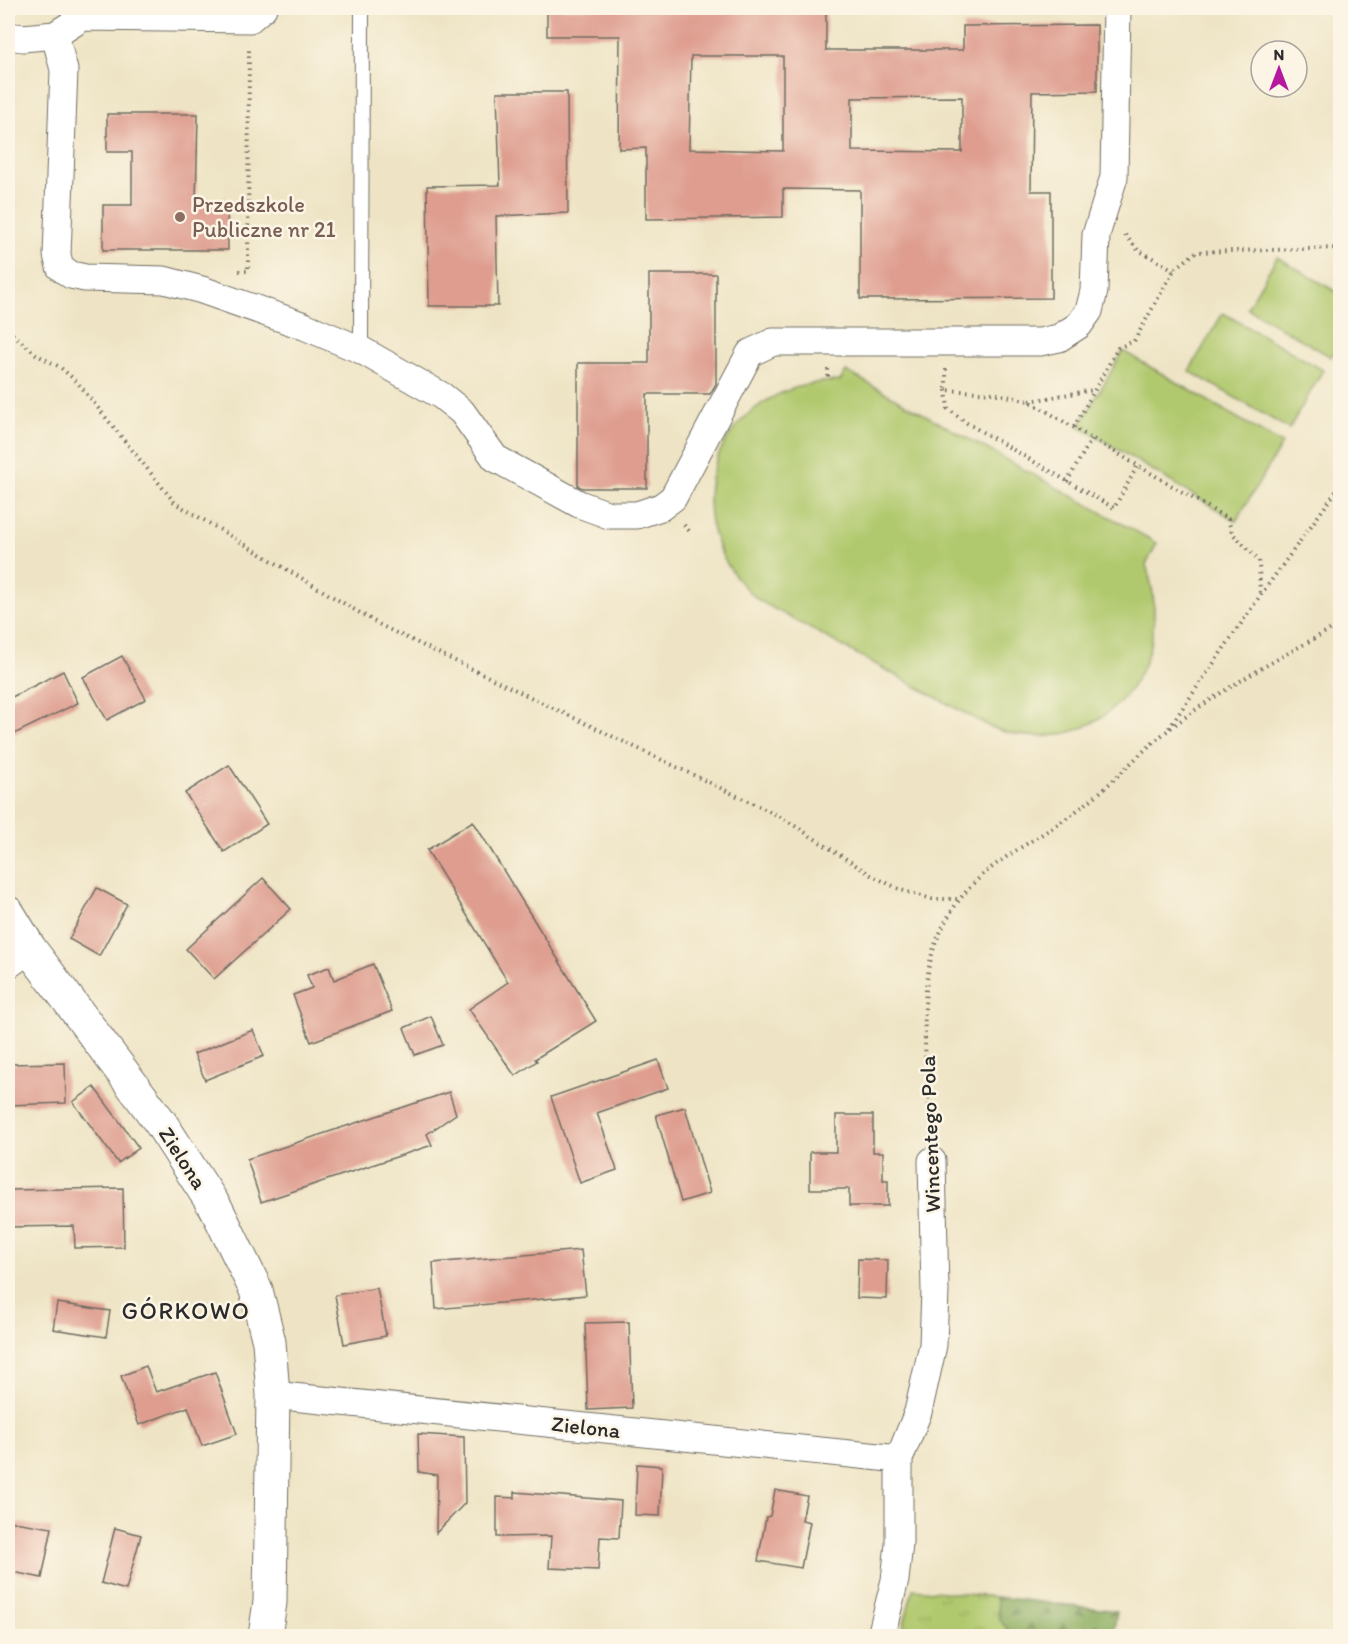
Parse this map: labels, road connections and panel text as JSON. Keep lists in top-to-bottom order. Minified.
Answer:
{"streets":{"street":["Wincentego Pola","Zielona"]},"crossings":[["Wincentego Pola","Zielona"]],"districts":["GÓRKOWO"],"places":["Przedszkole Publiczne nr 21"],"north":"top"}
